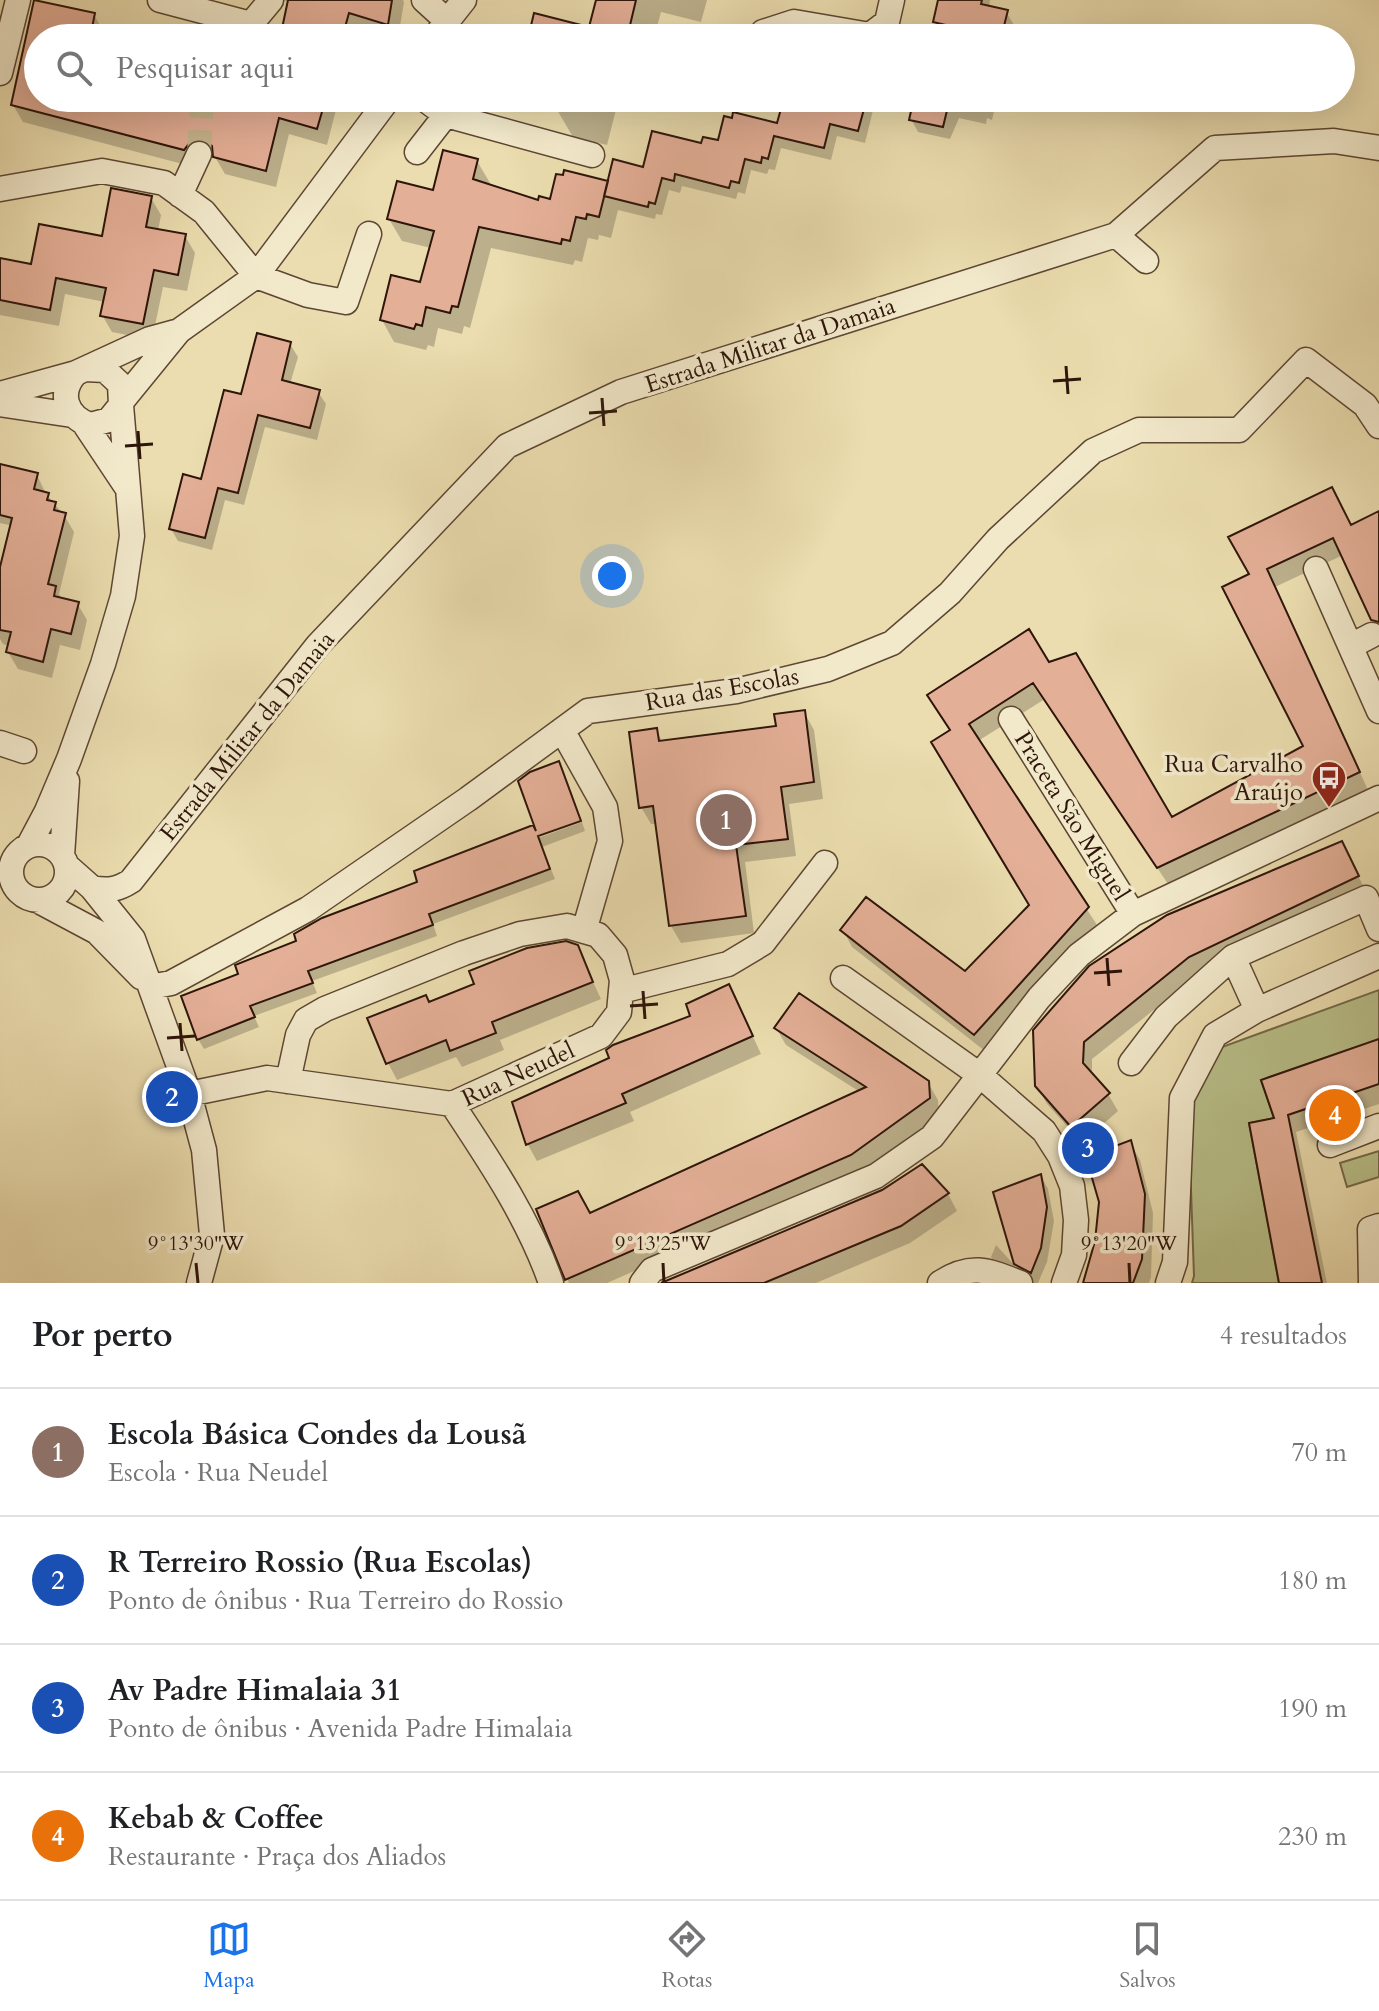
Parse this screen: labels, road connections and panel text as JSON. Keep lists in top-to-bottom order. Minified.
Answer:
{"streets":{"street":["Estrada Militar da Damaia","Rua das Escolas","Praceta São Miguel","Rua Neudel"]},"places":{"bus stop":["Rua Carvalho Araújo"]},"page":{"search":"Pesquisar aqui","pins":["1","2","4","3"],"heading":["Por perto","4 resultados"],"list":[{"mark":"1","name":"Escola Básica Condes da Lousã","note":"Escola · Rua Neudel","value":"70 m"},{"mark":"2","name":"R Terreiro Rossio (Rua Escolas)","note":"Ponto de ônibus · Rua Terreiro do Rossio","value":"180 m"},{"mark":"3","name":"Av Padre Himalaia 31","note":"Ponto de ônibus · Avenida Padre Himalaia","value":"190 m"},{"mark":"4","name":"Kebab & Coffee","note":"Restaurante · Praça dos Aliados","value":"230 m"}],"nav":["Mapa","Rotas","Salvos"]},"coordinates":["9°13'30\"W","9°13'25\"W","9°13'20\"W"]}
